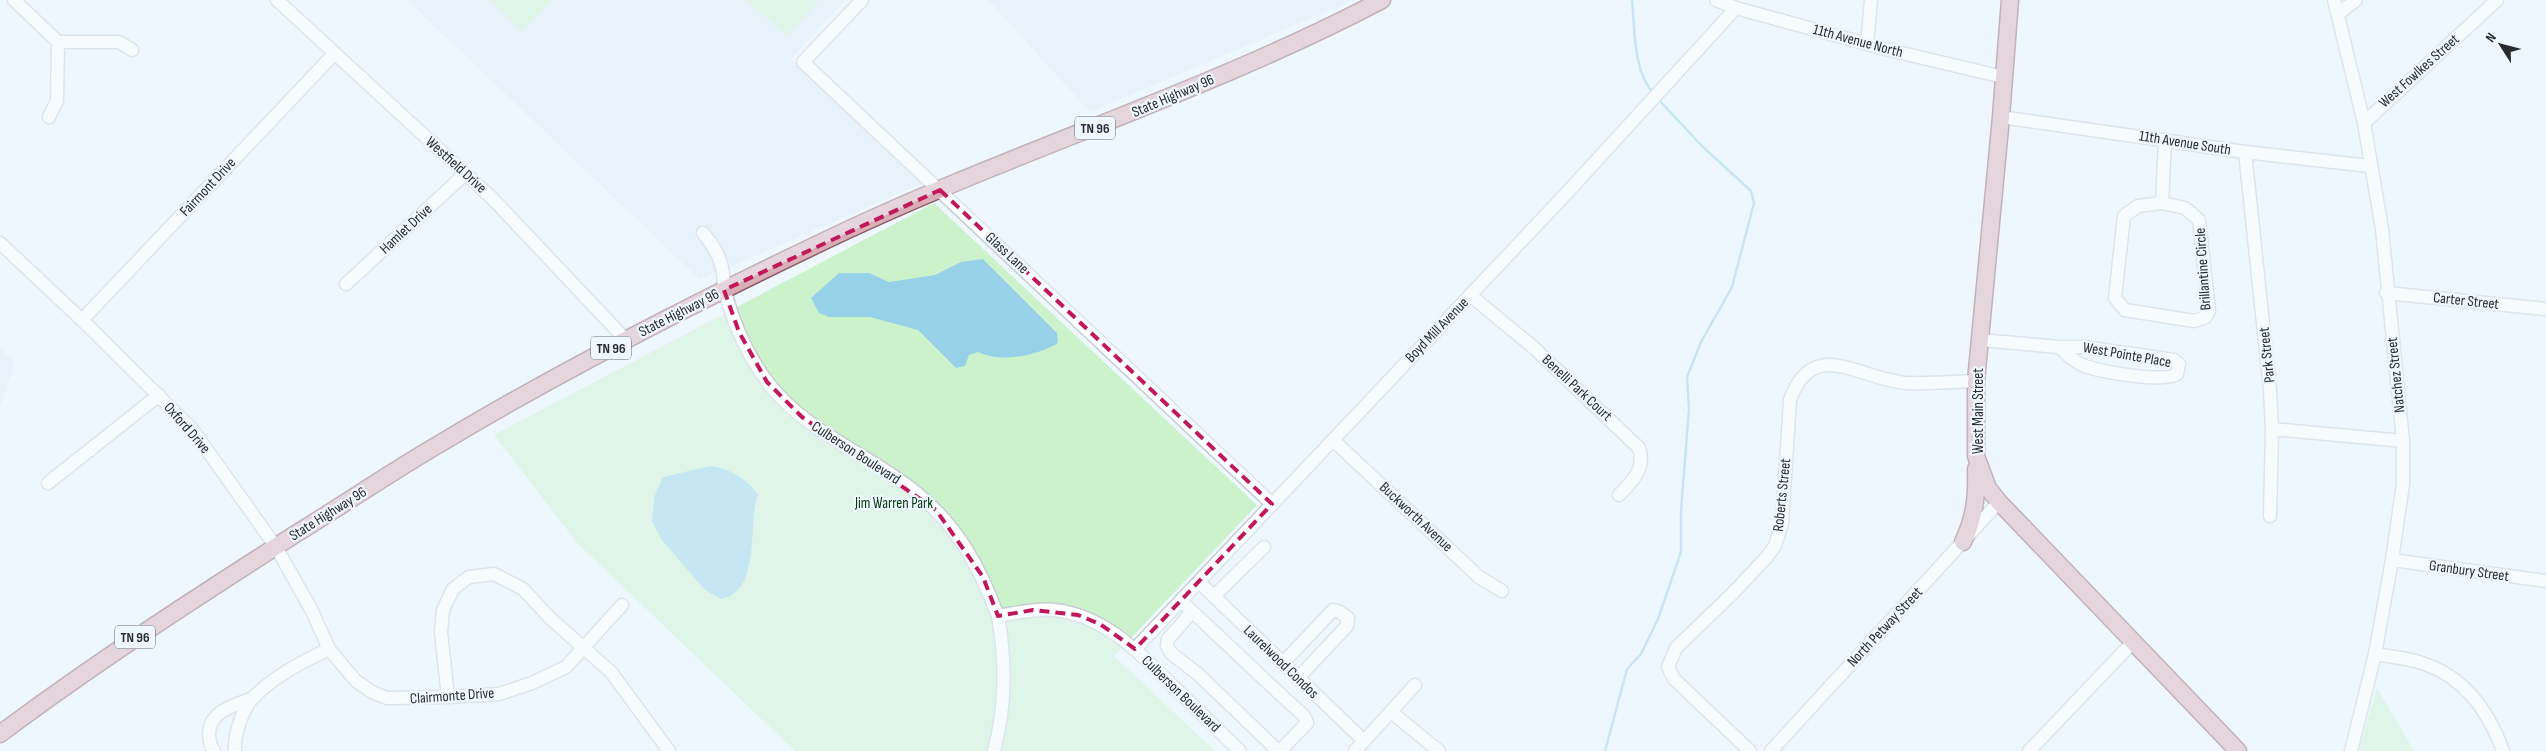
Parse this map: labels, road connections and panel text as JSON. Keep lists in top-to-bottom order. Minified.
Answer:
{"streets":{"main road":["State Highway 96","TN 96","West Main Street"],"street":["11th Avenue North","West Fowlkes Street","11th Avenue South","Westfield Drive","Fairmont Drive","Hamlet Drive","Glass Lane","Brillantine Circle","Carter Street","Boyd Mill Avenue","West Pointe Place","Park Street","Natchez Street","Benelli Park Court","Oxford Drive","Culberson Boulevard","Roberts Street","Buckworth Avenue","Granbury Street","North Petway Street","Laurelwood Condos","Clairmonte Drive"]},"crossings":[["11th Avenue North","Boyd Mill Avenue"],["11th Avenue North","West Main Street"],["West Fowlkes Street","Natchez Street"],["State Highway 96","Westfield Drive"],["State Highway 96","Glass Lane"],["State Highway 96","Oxford Drive"],["State Highway 96","Culberson Boulevard"],["11th Avenue South","Park Street"],["11th Avenue South","Natchez Street"],["11th Avenue South","West Main Street"],["Westfield Drive","Fairmont Drive"],["Westfield Drive","Hamlet Drive"],["Fairmont Drive","Oxford Drive"],["Glass Lane","Boyd Mill Avenue"],["Carter Street","Natchez Street"],["Boyd Mill Avenue","Benelli Park Court"],["Boyd Mill Avenue","Culberson Boulevard"],["Boyd Mill Avenue","Buckworth Avenue"],["Boyd Mill Avenue","Laurelwood Condos"],["West Pointe Place","West Main Street"],["Natchez Street","Granbury Street"],["West Main Street","Roberts Street"],["West Main Street","North Petway Street"],["Oxford Drive","Clairmonte Drive"]],"parks":["Jim Warren Park"],"north":"top left"}
